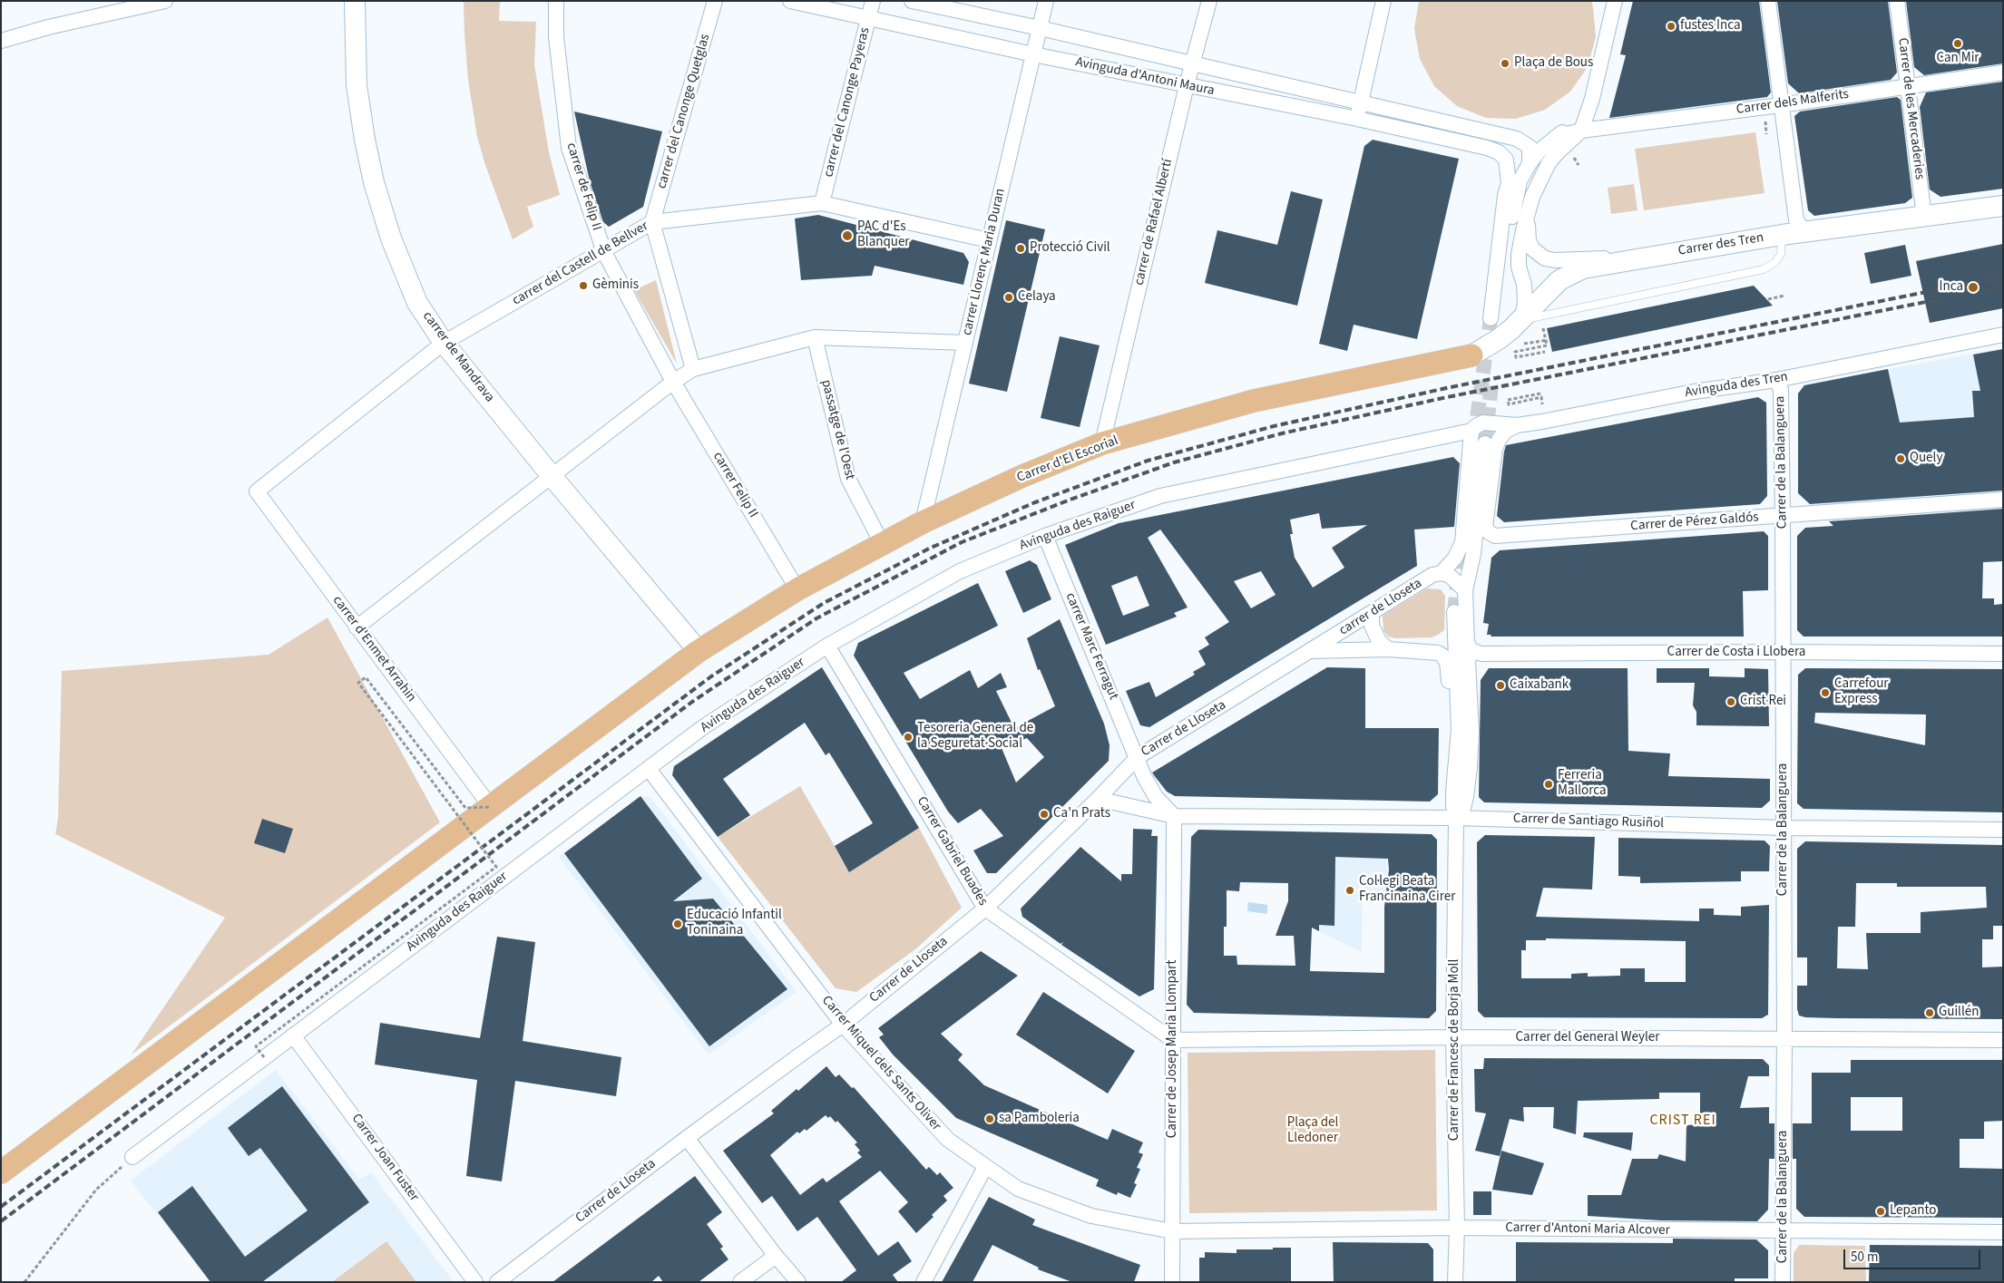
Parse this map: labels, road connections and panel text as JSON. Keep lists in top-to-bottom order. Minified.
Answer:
{"streets":{"main road":["Carrer d'El Escorial"],"street":["Avinguda d'Antoni Maura","carrer del Canonge Payeras","Carrer dels Malferits","Carrer de les Mercaderies","carrer del Canonge Quetglas","carrer de Felip II","carrer de Rafael Albertí","Carrer des Tren","carrer Llorenç Maria Duran","carrer del Castell de Bellver","carrer de Mandrava","Avinguda des Tren","passatge de l'Oest","Carrer de la Balanguera","carrer Felip II","Carrer de Pérez Galdós","Avinguda des Raiguer","carrer de Lloseta","carrer Marc Ferragut","carrer d'Enmet Arrahin","Carrer de Costa i Llobera","Carrer de Lloseta","Carrer de Santiago Rusiñol","Carrer Gabriel Buades","Carrer del General Weyler","Carrer de Josep Maria Llompart","Carrer de Francesc de Borja Moll","Carrer Miquel dels Sants Oliver","Carrer Joan Fuster","Carrer d'Antoni Maria Alcover"]},"crossings":[["Avinguda d'Antoni Maura","carrer del Canonge Payeras"],["Avinguda d'Antoni Maura","carrer de Rafael Albertí"],["Avinguda d'Antoni Maura","carrer Llorenç Maria Duran"],["carrer del Canonge Payeras","carrer del Castell de Bellver"],["Carrer dels Malferits","Carrer de les Mercaderies"],["Carrer de les Mercaderies","Carrer des Tren"],["carrer del Canonge Quetglas","carrer del Castell de Bellver"],["carrer de Felip II","carrer del Castell de Bellver"],["carrer de Felip II","carrer Felip II"],["carrer de Rafael Albertí","Carrer d'El Escorial"],["Carrer des Tren","Carrer d'El Escorial"],["carrer Llorenç Maria Duran","carrer del Castell de Bellver"],["carrer Llorenç Maria Duran","Carrer d'El Escorial"],["carrer del Castell de Bellver","carrer de Mandrava"],["carrer del Castell de Bellver","carrer d'Enmet Arrahin"],["carrer de Mandrava","Carrer d'El Escorial"],["Avinguda des Tren","Carrer de la Balanguera"],["Avinguda des Tren","Carrer de Pérez Galdós"],["Avinguda des Tren","Avinguda des Raiguer"],["passatge de l'Oest","Carrer d'El Escorial"],["Carrer d'El Escorial","carrer Felip II"],["Carrer d'El Escorial","carrer d'Enmet Arrahin"],["Carrer de la Balanguera","Carrer de Pérez Galdós"],["Carrer de la Balanguera","Carrer de Costa i Llobera"],["Carrer de la Balanguera","Carrer de Santiago Rusiñol"],["Carrer de la Balanguera","Carrer del General Weyler"],["Carrer de la Balanguera","Carrer d'Antoni Maria Alcover"],["Avinguda des Raiguer","carrer Marc Ferragut"],["Avinguda des Raiguer","Carrer Gabriel Buades"],["Avinguda des Raiguer","Carrer Miquel dels Sants Oliver"],["Avinguda des Raiguer","Carrer Joan Fuster"],["carrer de Lloseta","Carrer de Lloseta"],["carrer Marc Ferragut","Carrer de Lloseta"],["Carrer de Costa i Llobera","Carrer de Francesc de Borja Moll"],["Carrer de Lloseta","Carrer de Santiago Rusiñol"],["Carrer de Lloseta","Carrer Gabriel Buades"],["Carrer de Lloseta","Carrer Miquel dels Sants Oliver"],["Carrer de Santiago Rusiñol","Carrer de Josep Maria Llompart"],["Carrer de Santiago Rusiñol","Carrer de Francesc de Borja Moll"],["Carrer Gabriel Buades","Carrer del General Weyler"],["Carrer Gabriel Buades","Carrer de Josep Maria Llompart"],["Carrer del General Weyler","Carrer de Josep Maria Llompart"],["Carrer del General Weyler","Carrer de Francesc de Borja Moll"],["Carrer de Josep Maria Llompart","Carrer Miquel dels Sants Oliver"],["Carrer de Josep Maria Llompart","Carrer d'Antoni Maria Alcover"],["Carrer de Francesc de Borja Moll","Carrer d'Antoni Maria Alcover"],["Carrer Miquel dels Sants Oliver","Carrer d'Antoni Maria Alcover"]],"districts":["CRIST REI"],"parks":["Plaça del Lledoner"],"places":["fustes Inca","Can Mir","Plaça de Bous","PAC d'Es Blanquer","Protecció Civil","Gèminis","Inca","Celaya","Quely","Caixabank","Carrefour Express","Crist Rei","Tesoreria General de la Seguretat Social","Ferreria Mallorca","Ca'n Prats","Col·legi Beata Francinaina Cirer","Educació Infantil Toninaina","Guillén","sa Pamboleria","Lepanto"],"scale_bar":"50 m"}
